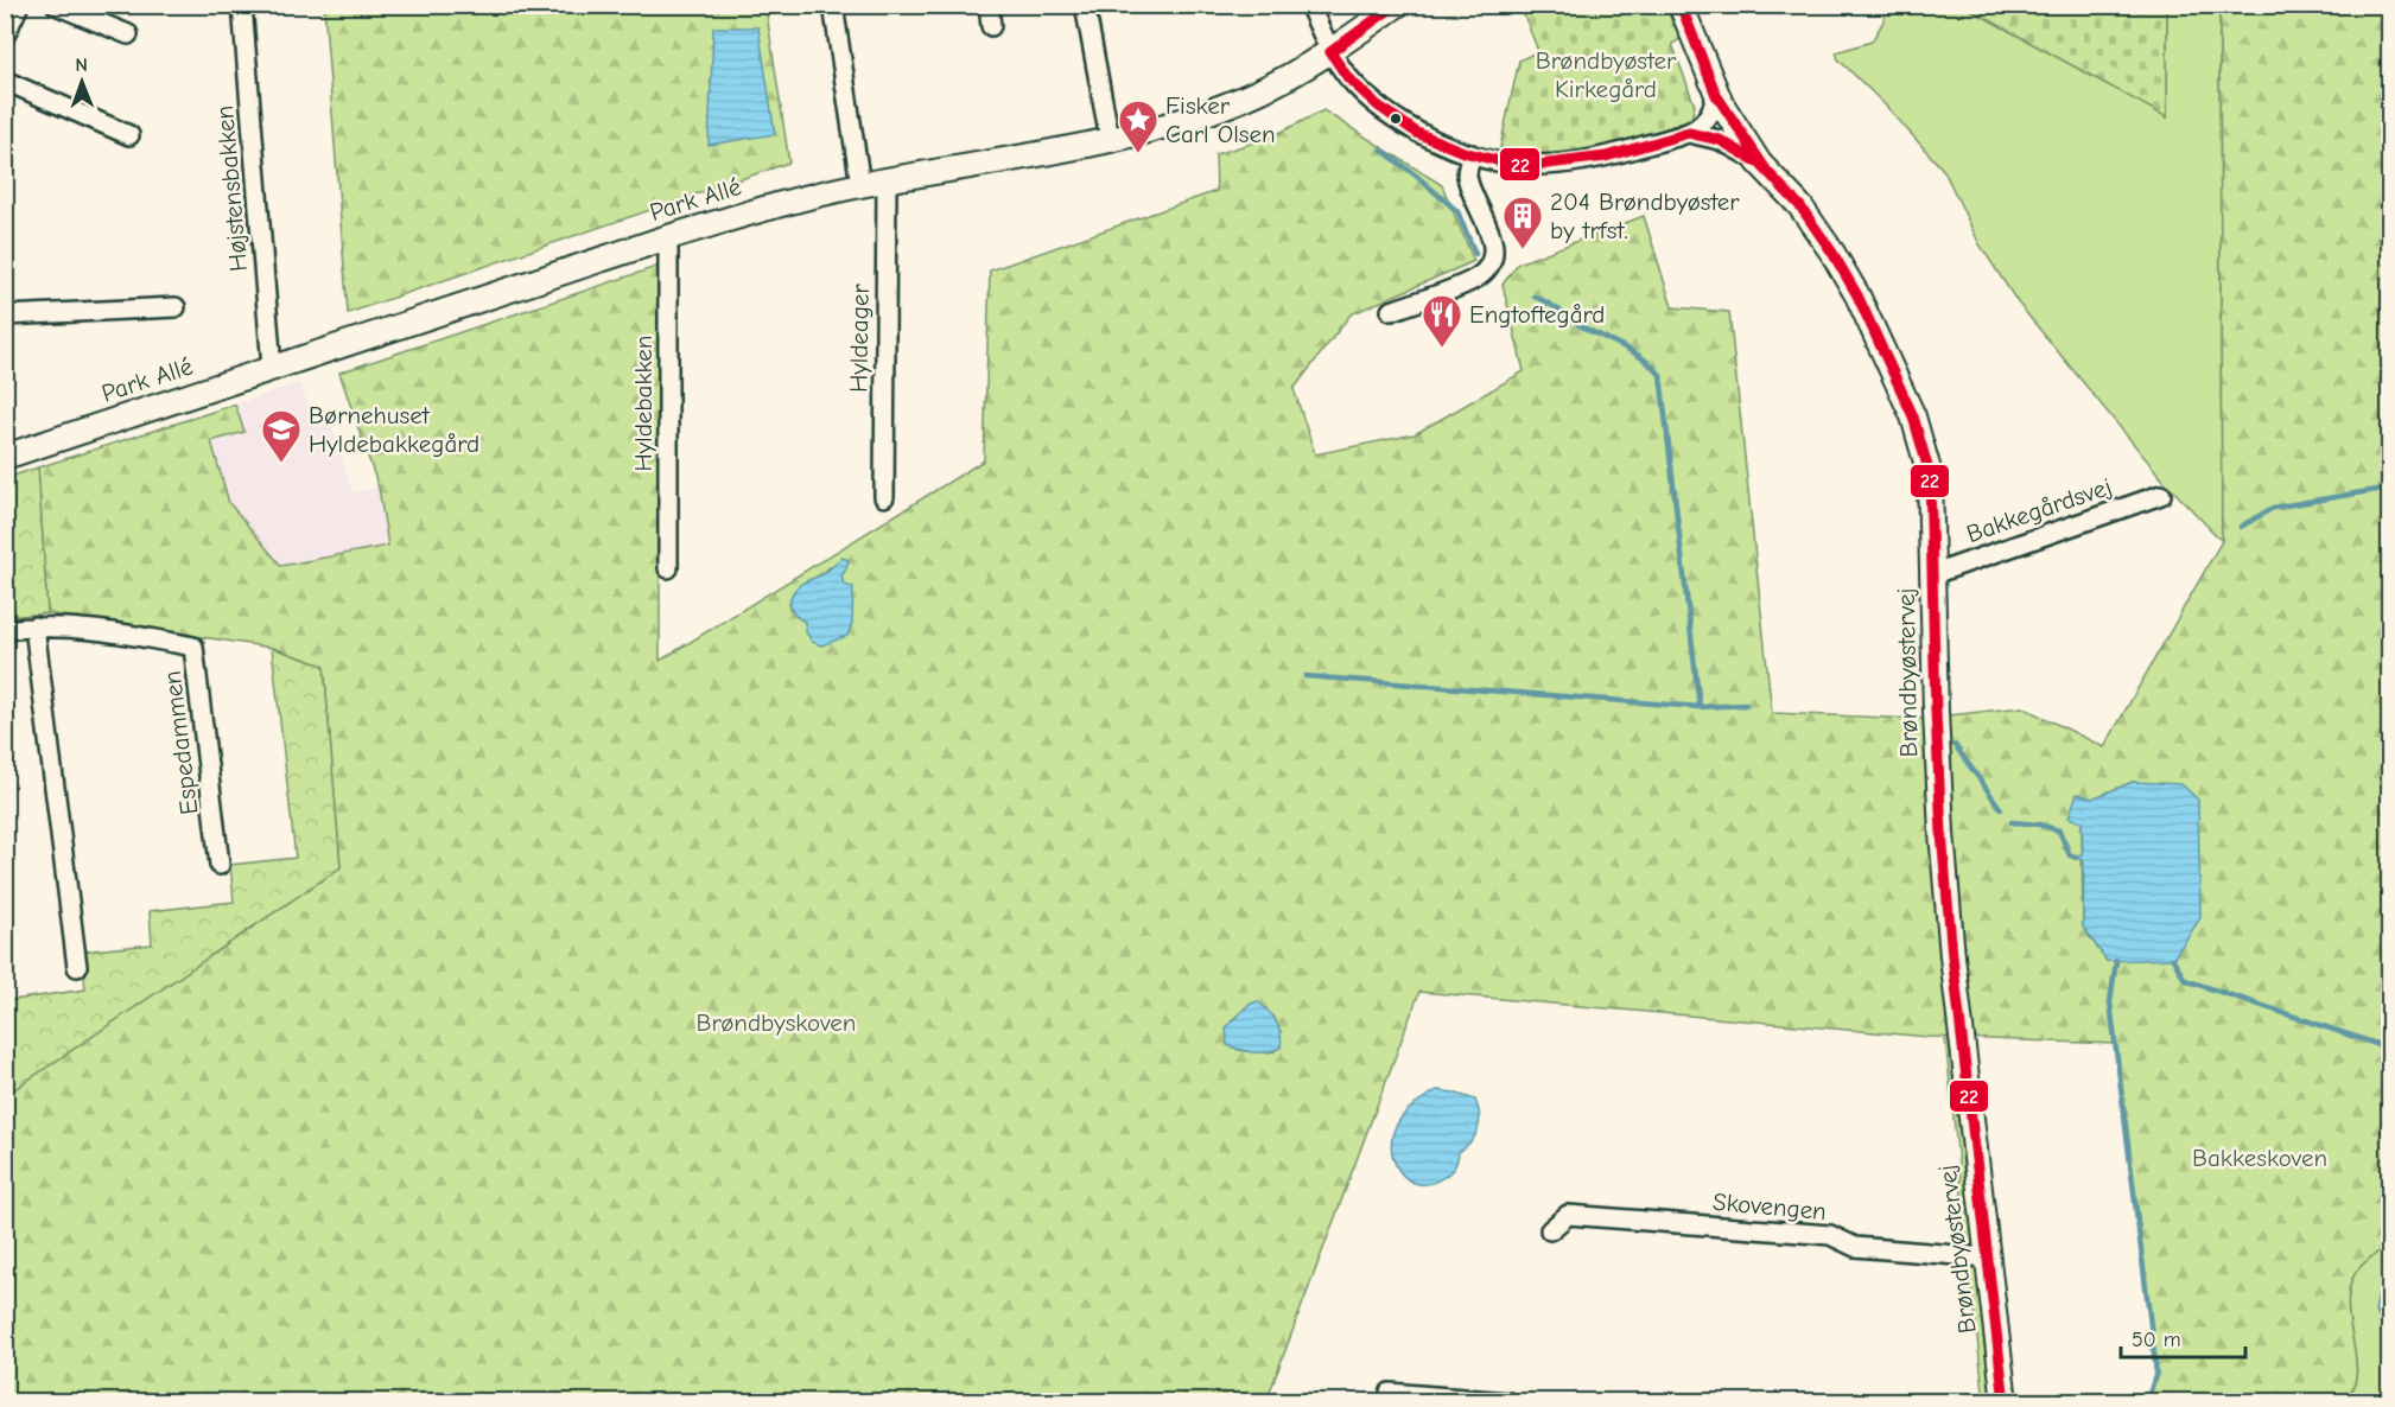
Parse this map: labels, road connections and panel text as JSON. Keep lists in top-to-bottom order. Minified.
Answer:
{"streets":{"street":["Højstensbakken","Park Allé","Hyldeager","Hyldebakken","Bakkegårdsvej","Brøndbyøstervej","Espedammen","Skovengen"]},"crossings":[["Højstensbakken","Park Allé"],["Park Allé","Hyldeager"],["Park Allé","Hyldebakken"],["Bakkegårdsvej","Brøndbyøstervej"],["Brøndbyøstervej","Skovengen"]],"parks":["Brøndbyøster Kirkegård","Brøndbyskoven","Bakkeskoven"],"places":{"place":["Fisker Carl Olsen"],"building":["204 Brøndbyøster by trfst."],"restaurant":["Engtoftegård"],"school or university":["Børnehuset Hyldebakkegård"]},"lines":["transit line 22"],"scale_bar":"50 m","north":"top"}
